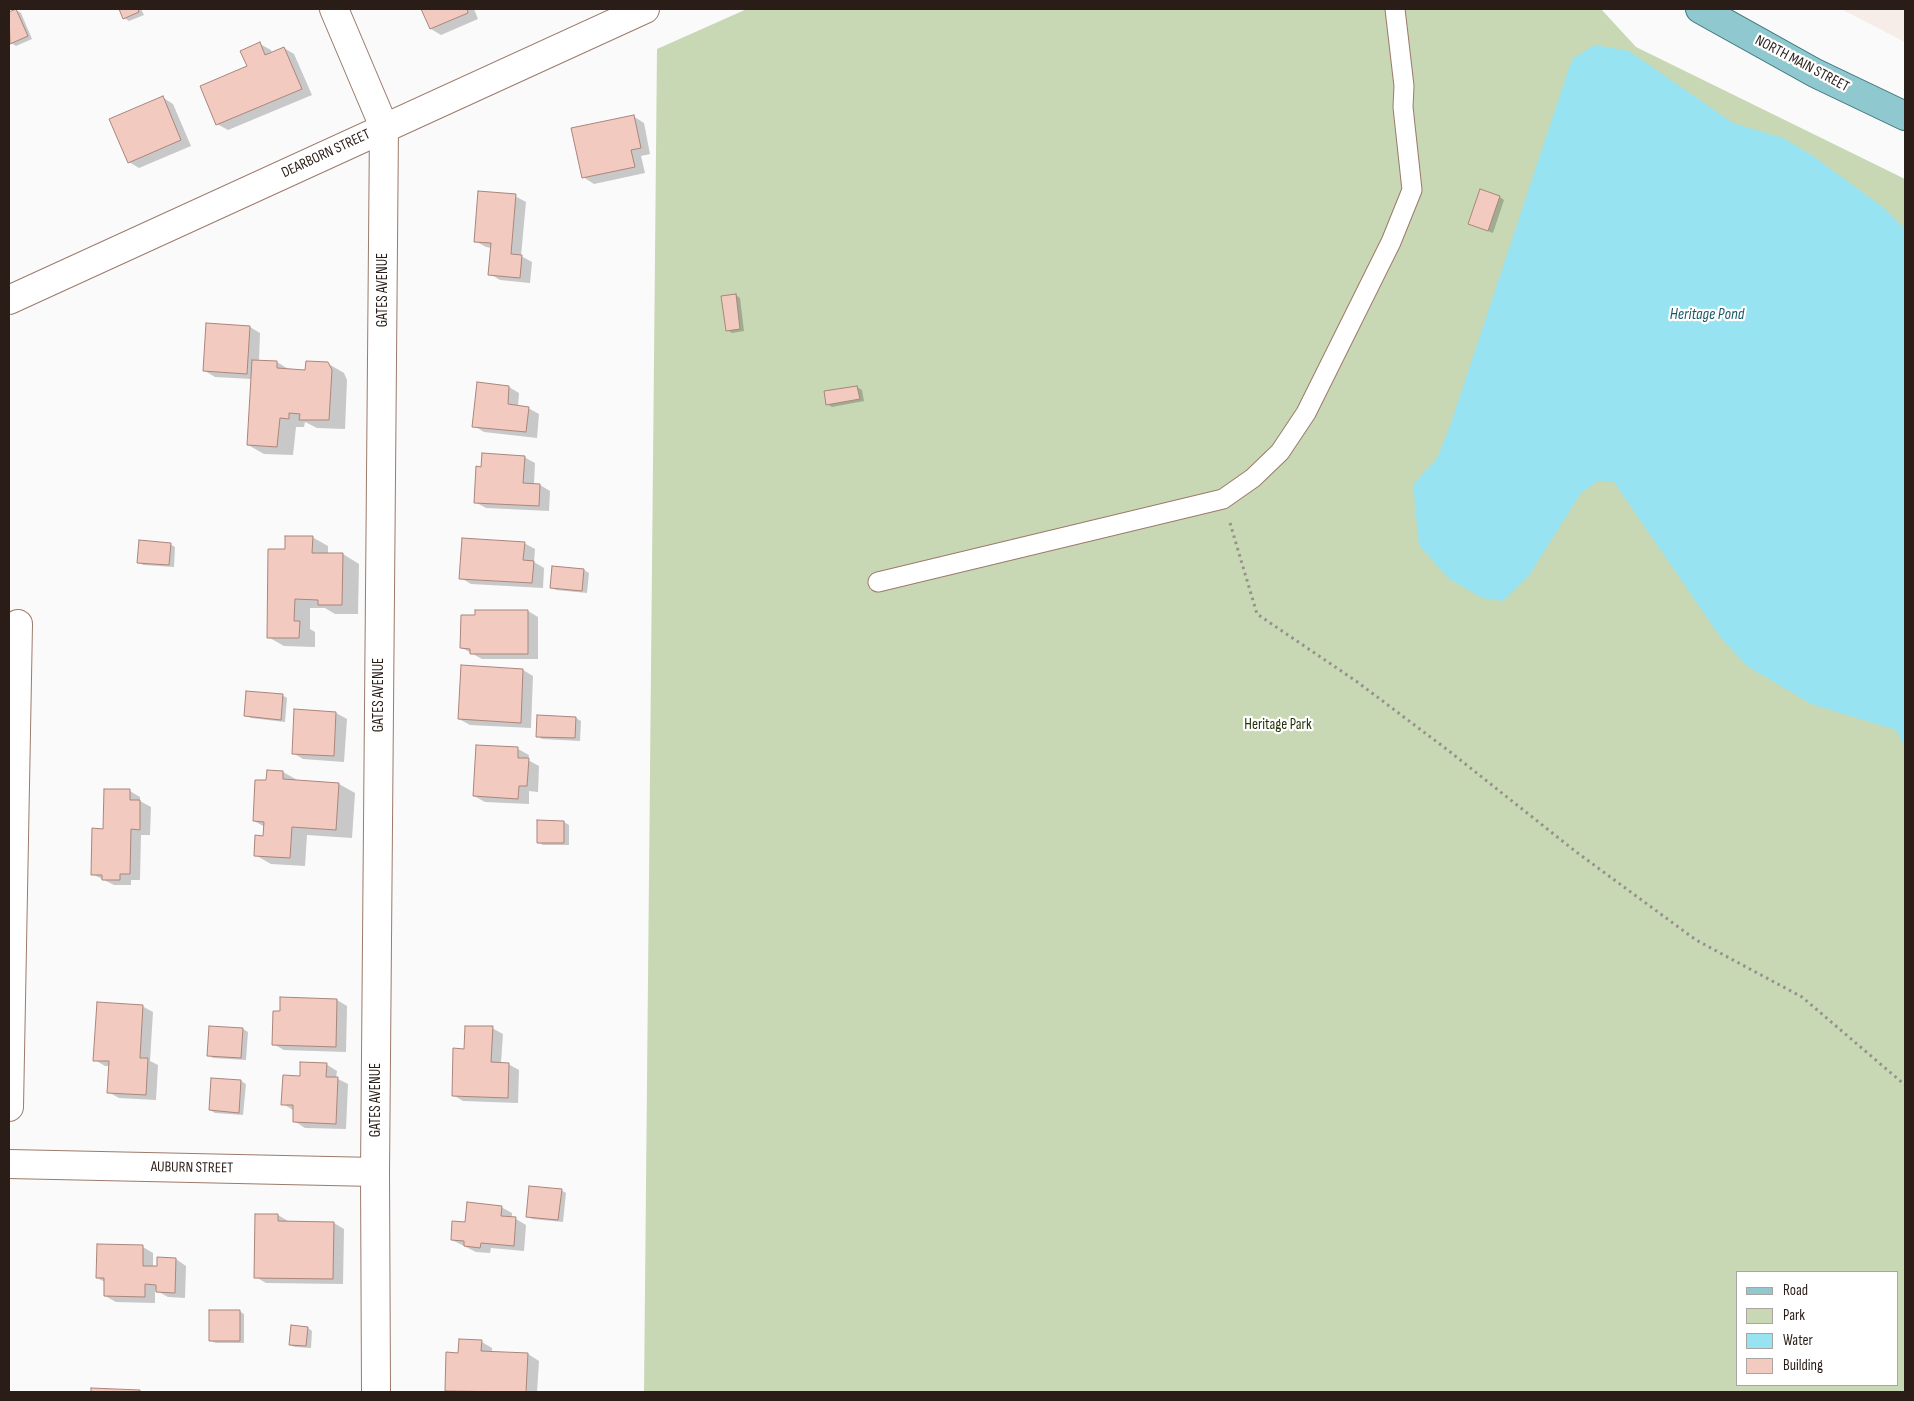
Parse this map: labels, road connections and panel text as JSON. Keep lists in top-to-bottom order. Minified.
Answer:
{"streets":{"main road":["NORTH MAIN STREET"],"street":["DEARBORN STREET","GATES AVENUE","AUBURN STREET"]},"crossings":[["DEARBORN STREET","GATES AVENUE"],["GATES AVENUE","AUBURN STREET"]],"water":["Heritage Pond"],"parks":["Heritage Park"],"legend":["Road","Park","Water","Building"]}
